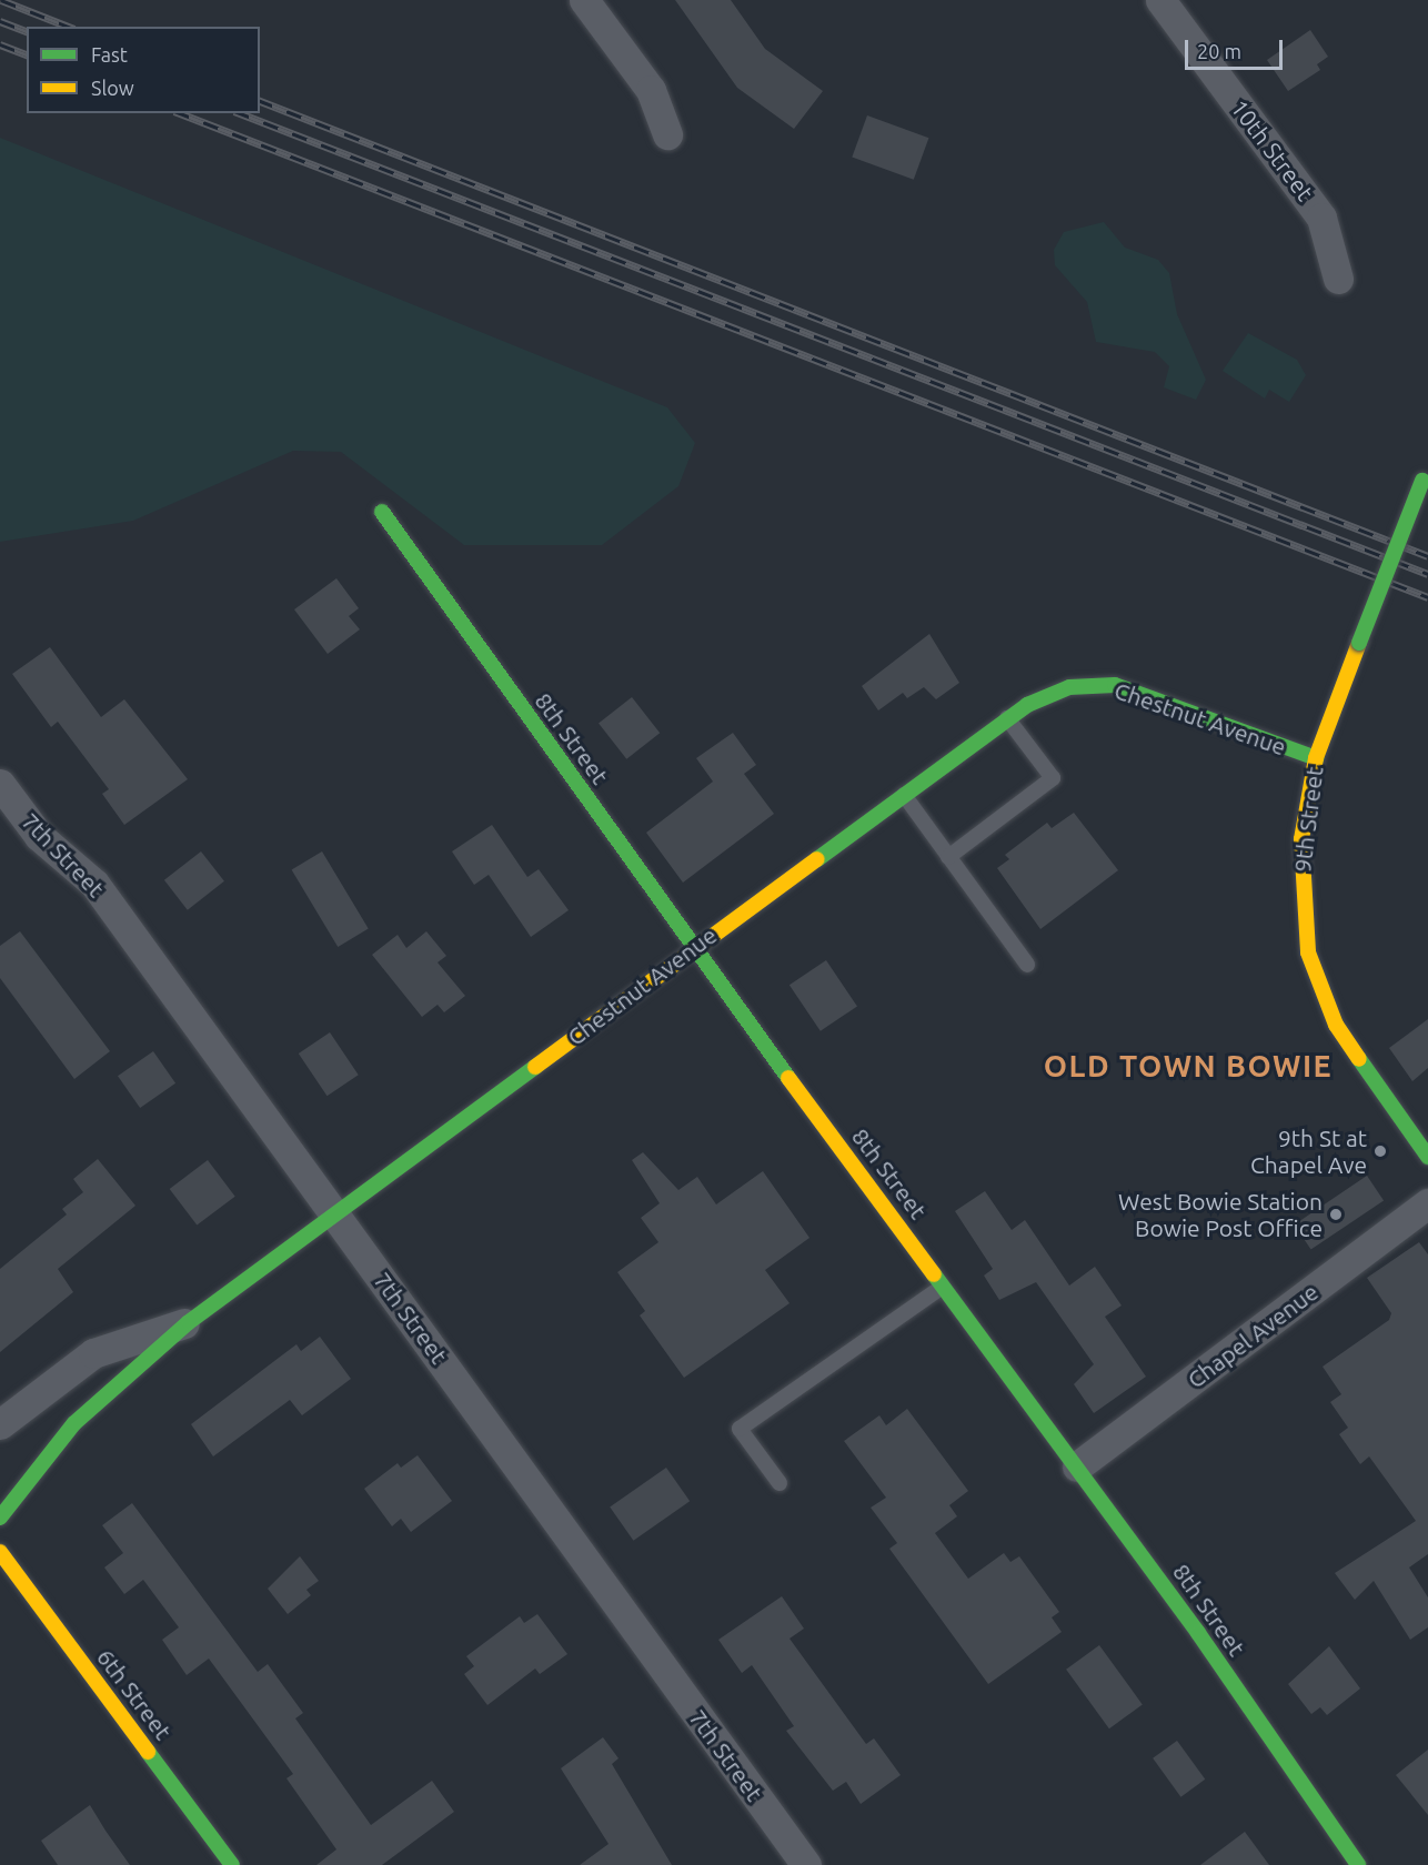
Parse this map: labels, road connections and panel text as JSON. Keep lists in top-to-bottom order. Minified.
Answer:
{"streets":{"street":["10th Street","Chestnut Avenue","8th Street","9th Street","7th Street","Chapel Avenue","6th Street"]},"crossings":[["Chestnut Avenue","8th Street"],["Chestnut Avenue","9th Street"],["Chestnut Avenue","7th Street"],["8th Street","Chapel Avenue"]],"districts":["OLD TOWN BOWIE"],"places":["9th St at Chapel Ave","West Bowie Station Bowie Post Office"],"legend":["Fast","Slow"],"scale_bar":"20 m"}
